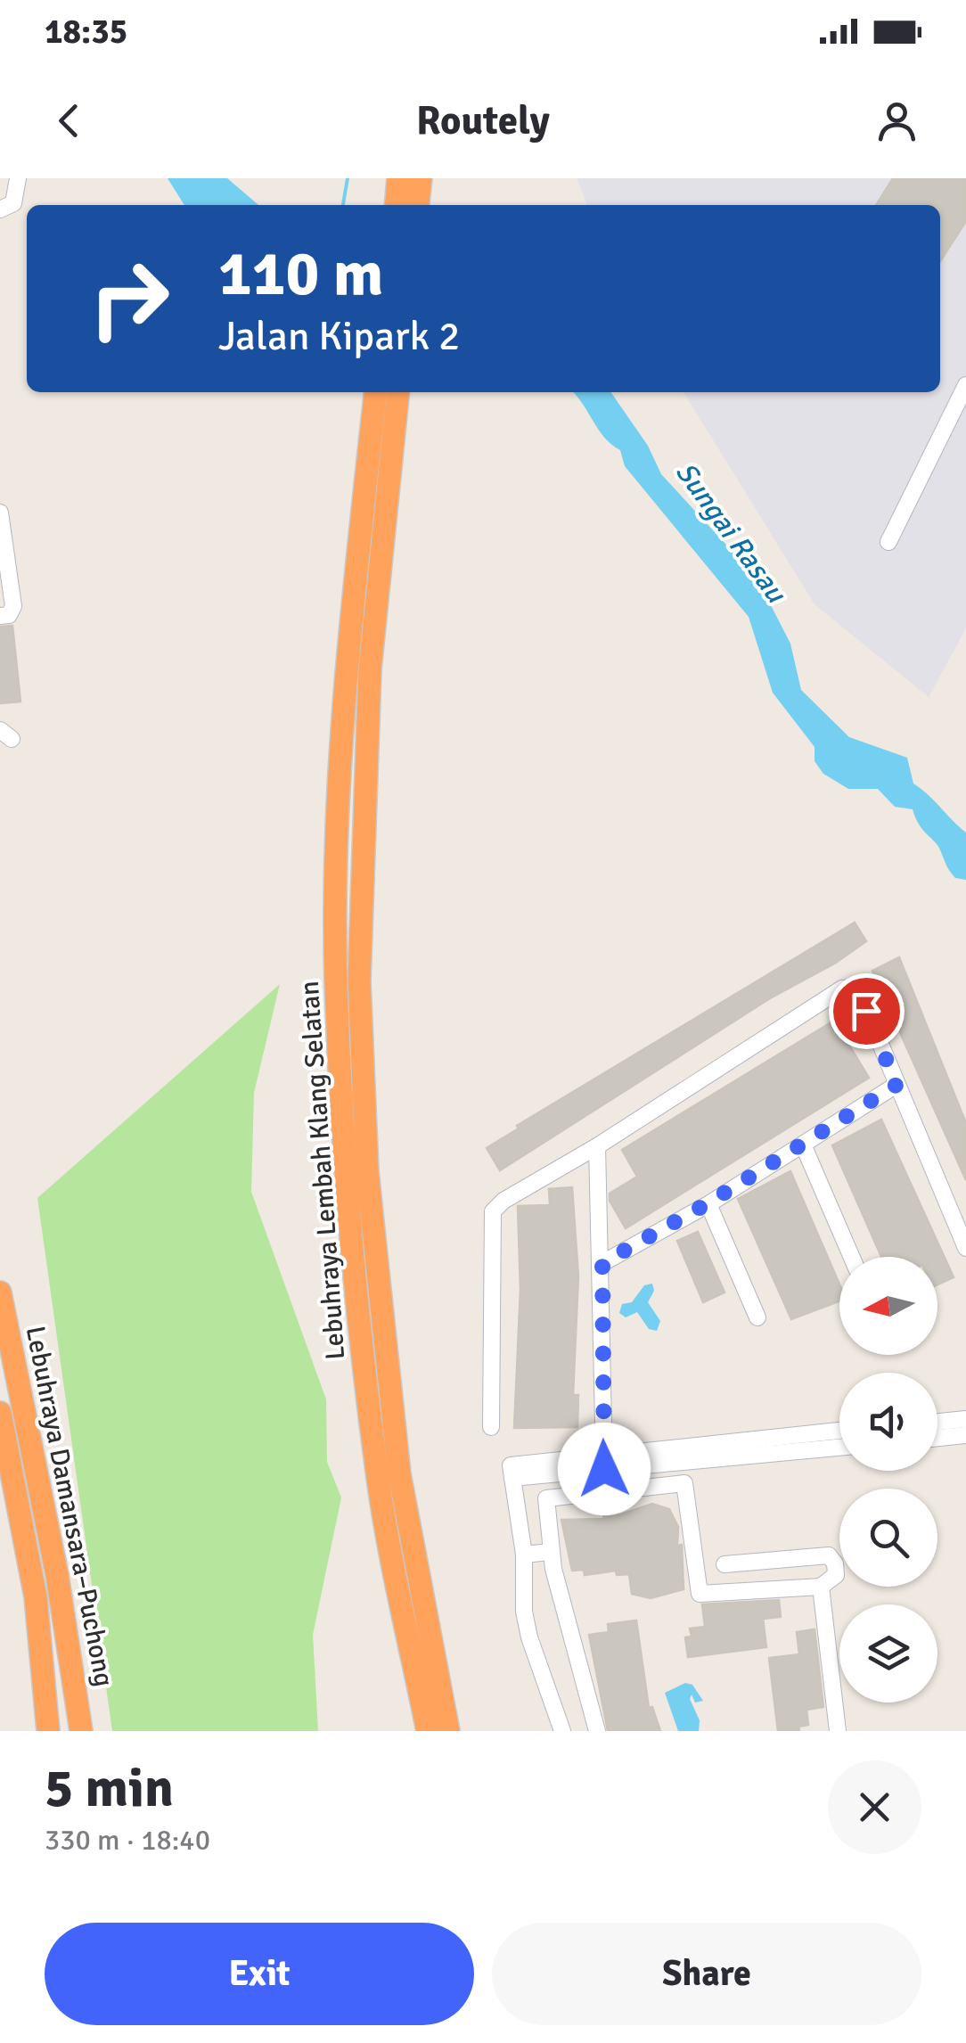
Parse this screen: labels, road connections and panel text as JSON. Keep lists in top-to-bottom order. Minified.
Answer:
{"streets":{"highway":["Lebuhraya Lembah Klang Selatan","Lebuhraya Damansara–Puchong"]},"water":["Sungai Rasau"],"north":"left","page":{"status":"18:35","header":"Routely","turn":["110 m","Jalan Kipark 2"],"heading":["5 min","330 m · 18:40"],"buttons":["Exit","Share"]}}
